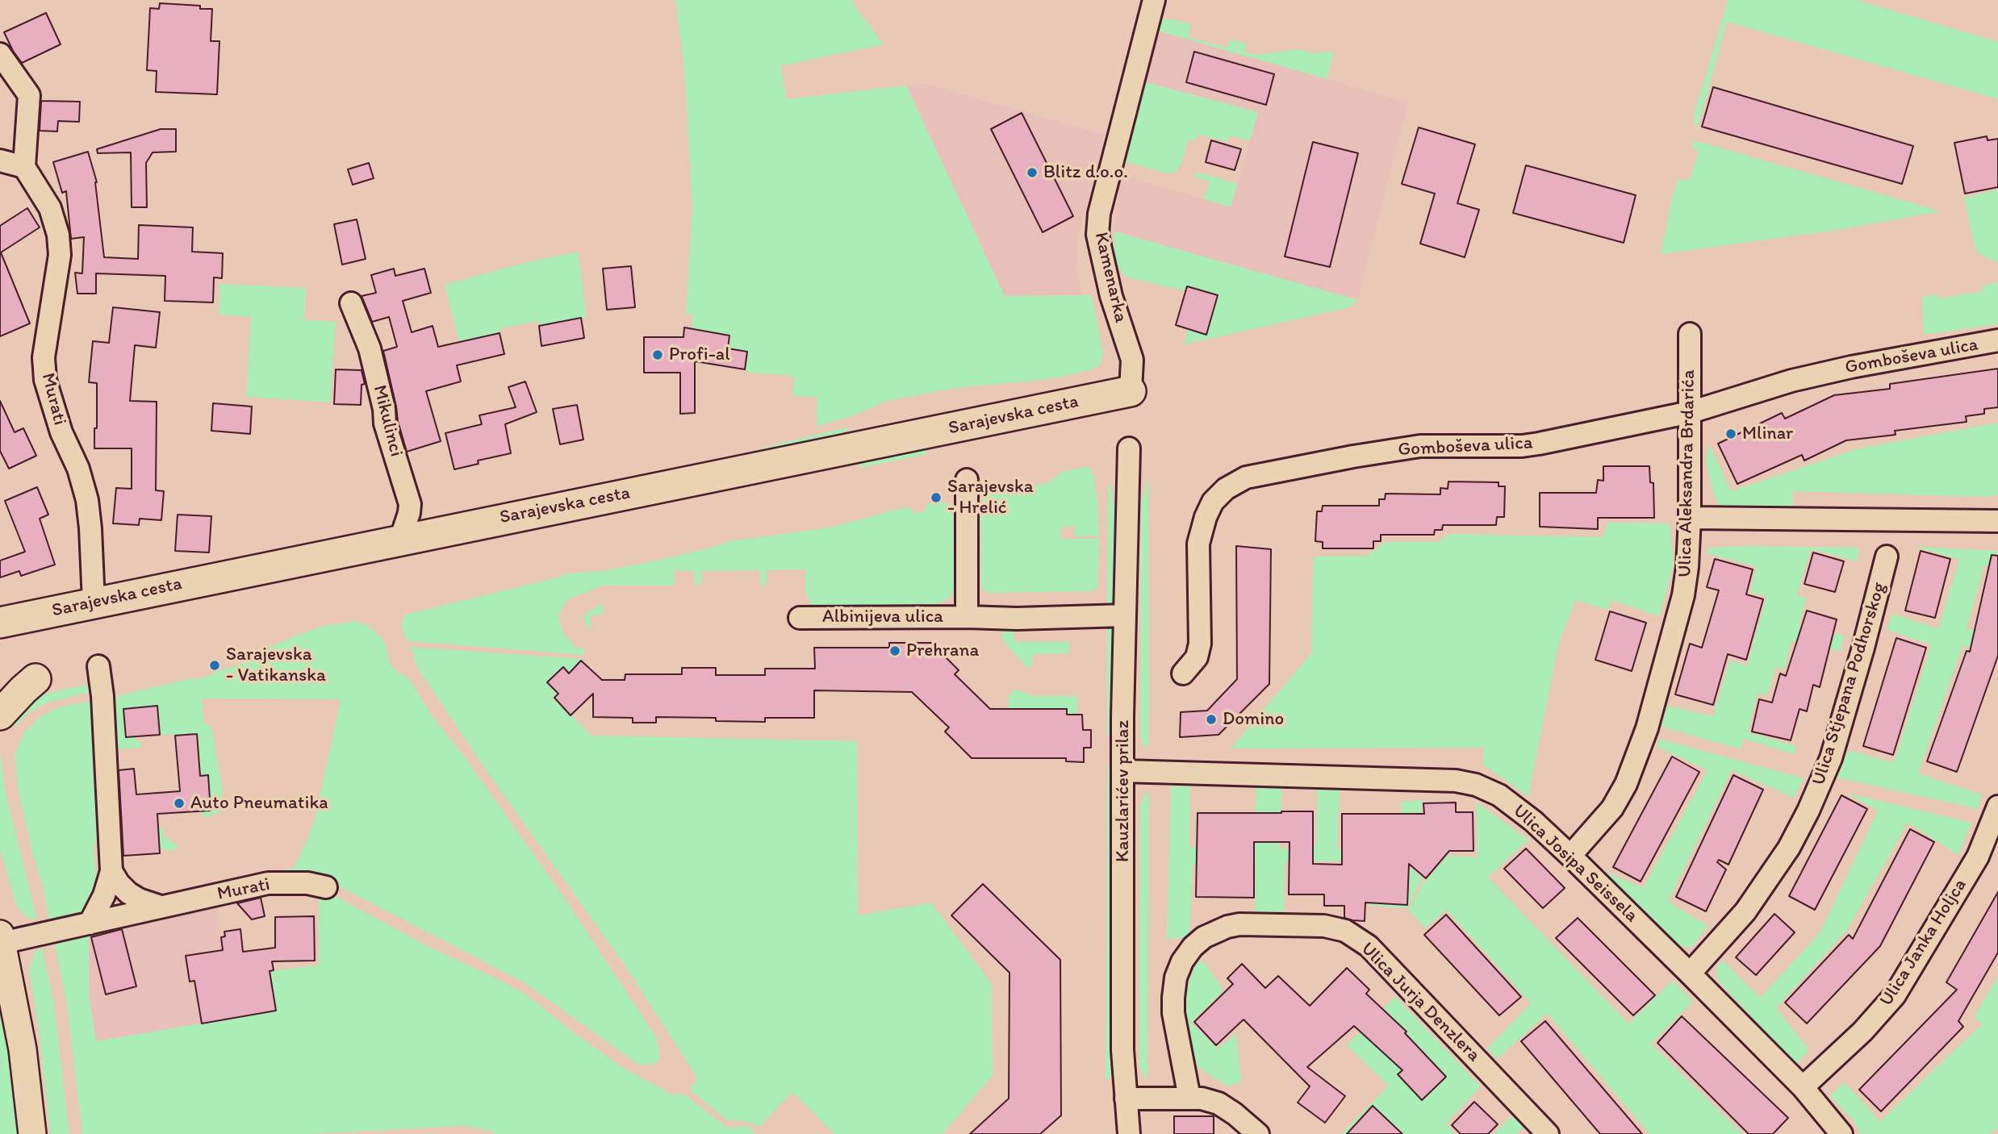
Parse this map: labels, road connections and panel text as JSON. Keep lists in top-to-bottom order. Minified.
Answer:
{"streets":{"main road":["Sarajevska cesta"],"street":["Kamenarka","Gomboševa ulica","Murati","Mikulinci","Ulica Aleksandra Brdarića","Albinijeva ulica","Ulica Stjepana Podhorskog","Kauzlarićev prilaz","Ulica Josipa Seissela","Ulica Janka Holjca","Ulica Jurja Denzlera"]},"crossings":[["Kamenarka","Sarajevska cesta"],["Gomboševa ulica","Ulica Aleksandra Brdarića"],["Murati","Sarajevska cesta"],["Sarajevska cesta","Mikulinci"],["Ulica Aleksandra Brdarića","Ulica Josipa Seissela"],["Albinijeva ulica","Kauzlarićev prilaz"],["Ulica Stjepana Podhorskog","Ulica Josipa Seissela"],["Kauzlarićev prilaz","Ulica Josipa Seissela"],["Ulica Josipa Seissela","Ulica Janka Holjca"]],"places":["Blitz d.o.o.","Profi-al","Mlinar","Sarajevska - Hrelić","Prehrana","Sarajevska - Vatikanska","Domino","Auto Pneumatika"]}
